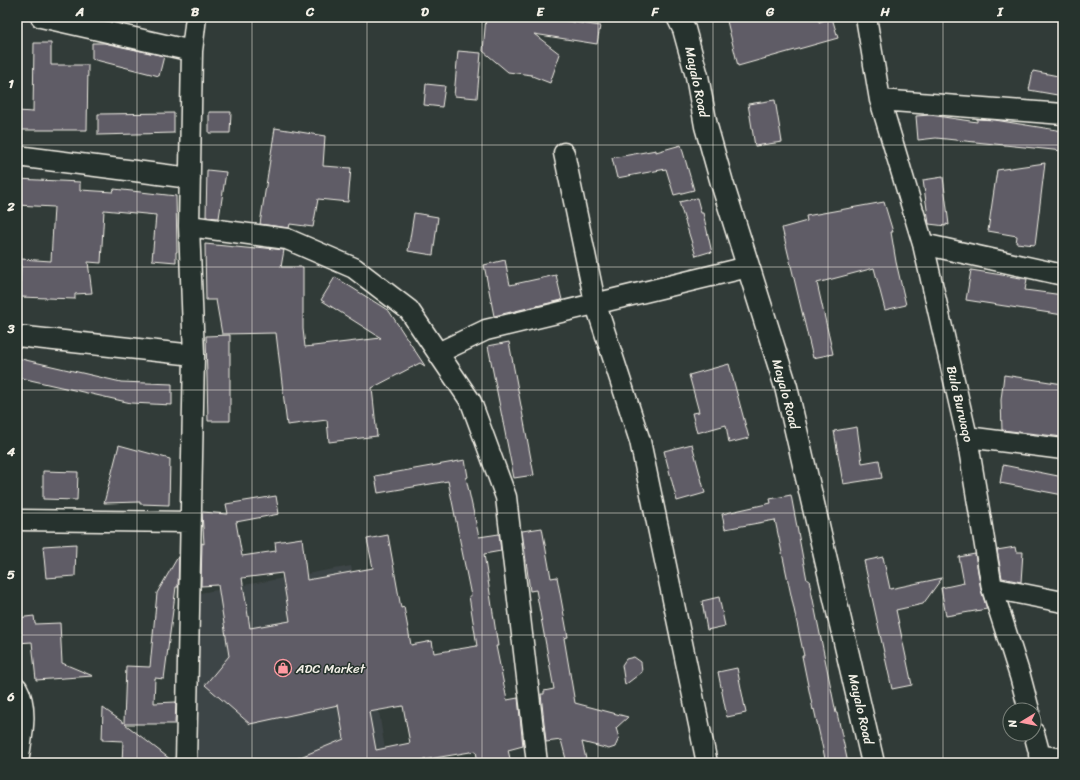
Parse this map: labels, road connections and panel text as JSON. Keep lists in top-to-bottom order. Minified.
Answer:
{"streets":{"street":["Mayalo Road","Bula Burwaqo"]},"places":{"shop":["ADC Market"]},"north":"left","grid":{"columns":["A","B","C","D","E","F","G","H","I"],"rows":["1","2","3","4","5","6"]}}
